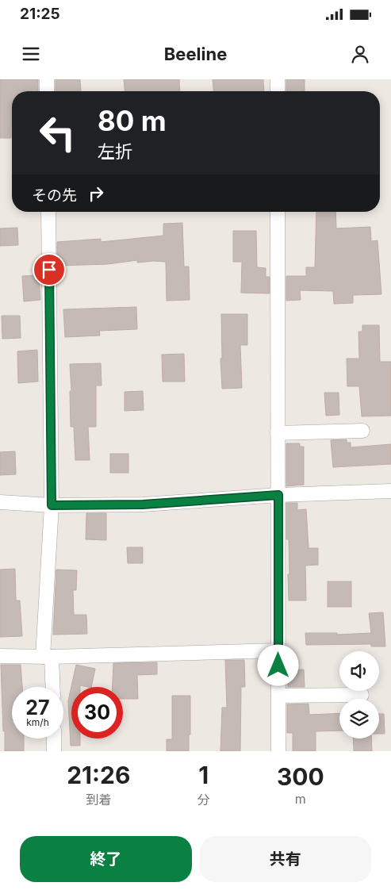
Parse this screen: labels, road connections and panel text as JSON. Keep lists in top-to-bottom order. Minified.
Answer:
{"page":{"status":"21:25","header":"Beeline","turn":["80 m","左折"],"then":"その先","speed":"27 km/h","limit":"30","eta":["21:26","到着","1","分","300","m"],"buttons":["終了","共有"]}}
